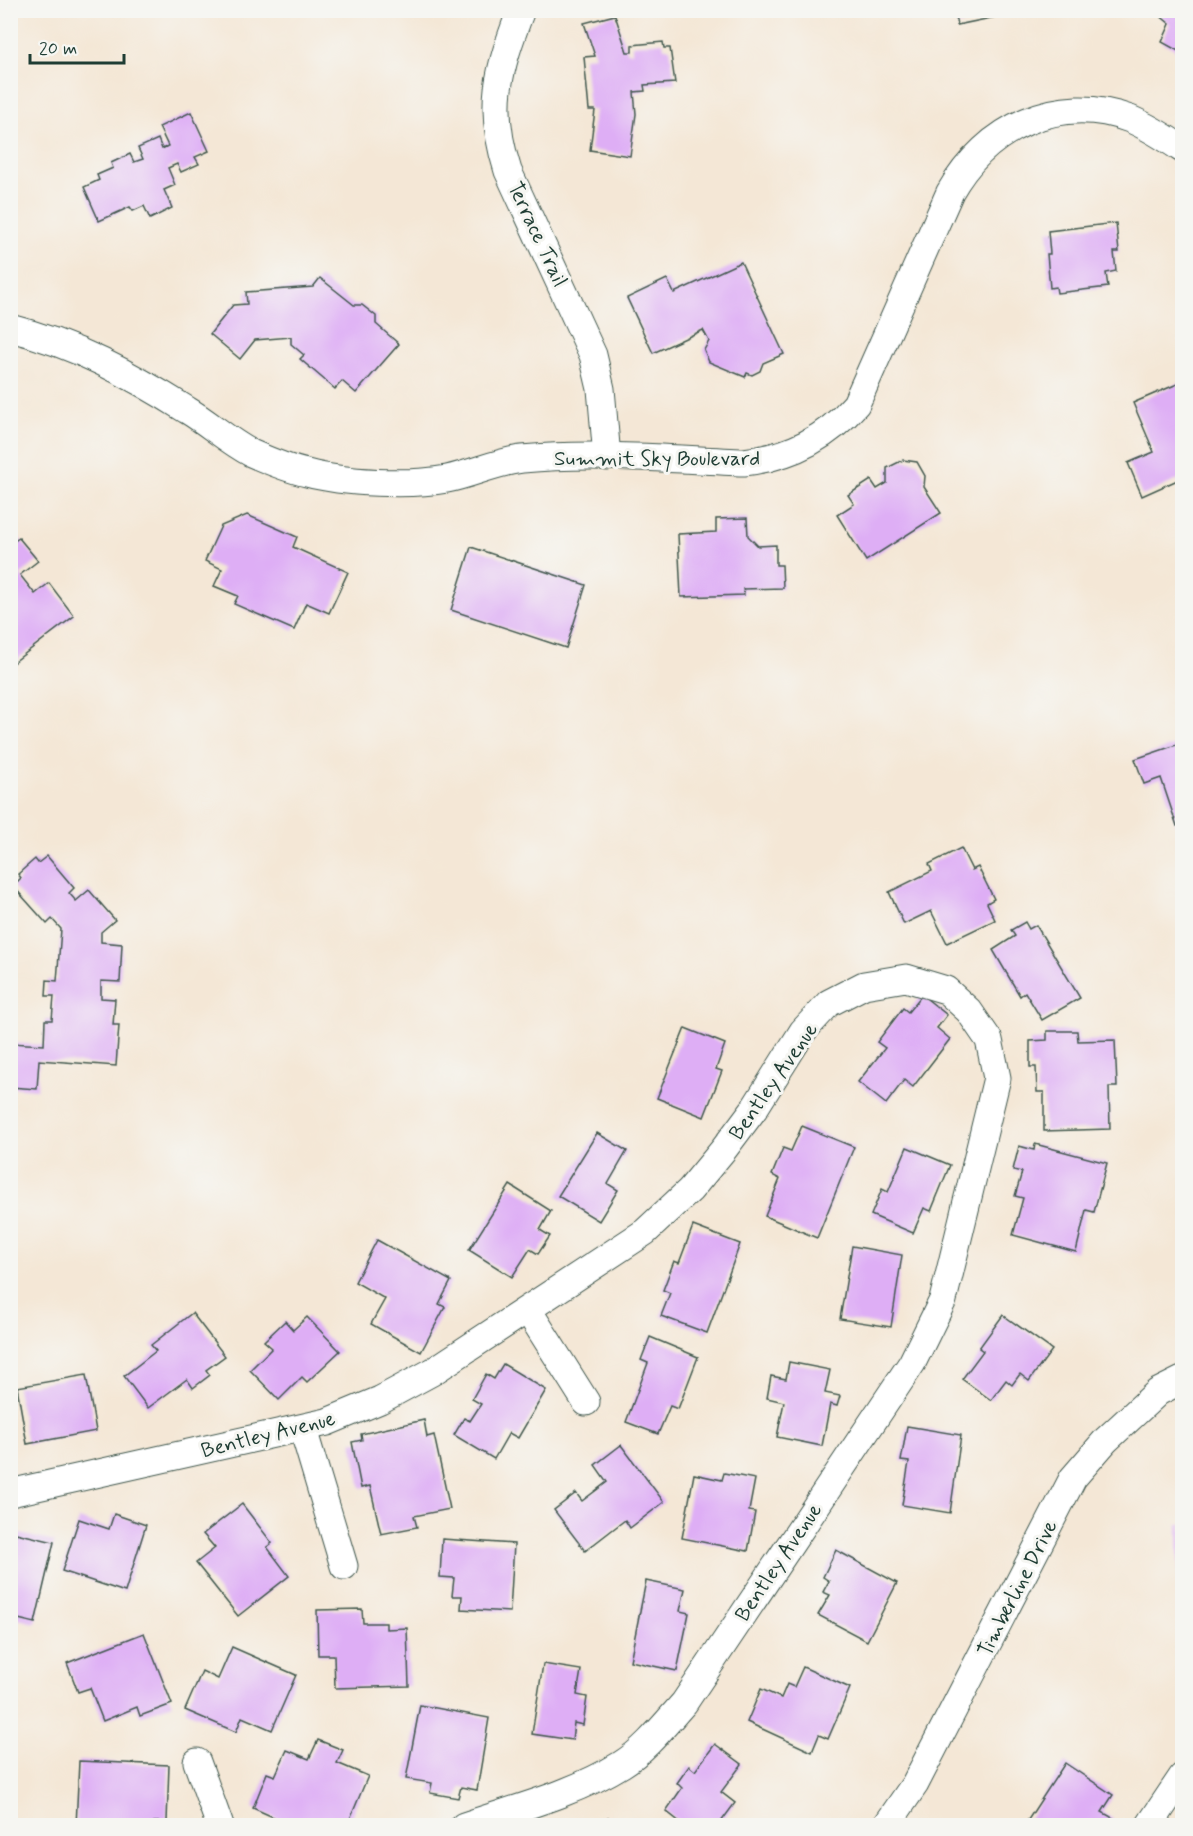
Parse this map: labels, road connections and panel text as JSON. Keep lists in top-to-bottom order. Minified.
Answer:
{"streets":{"street":["Terrace Trail","Summit Sky Boulevard","Bentley Avenue","Timberline Drive"]},"crossings":[["Terrace Trail","Summit Sky Boulevard"]],"scale_bar":"20 m"}
